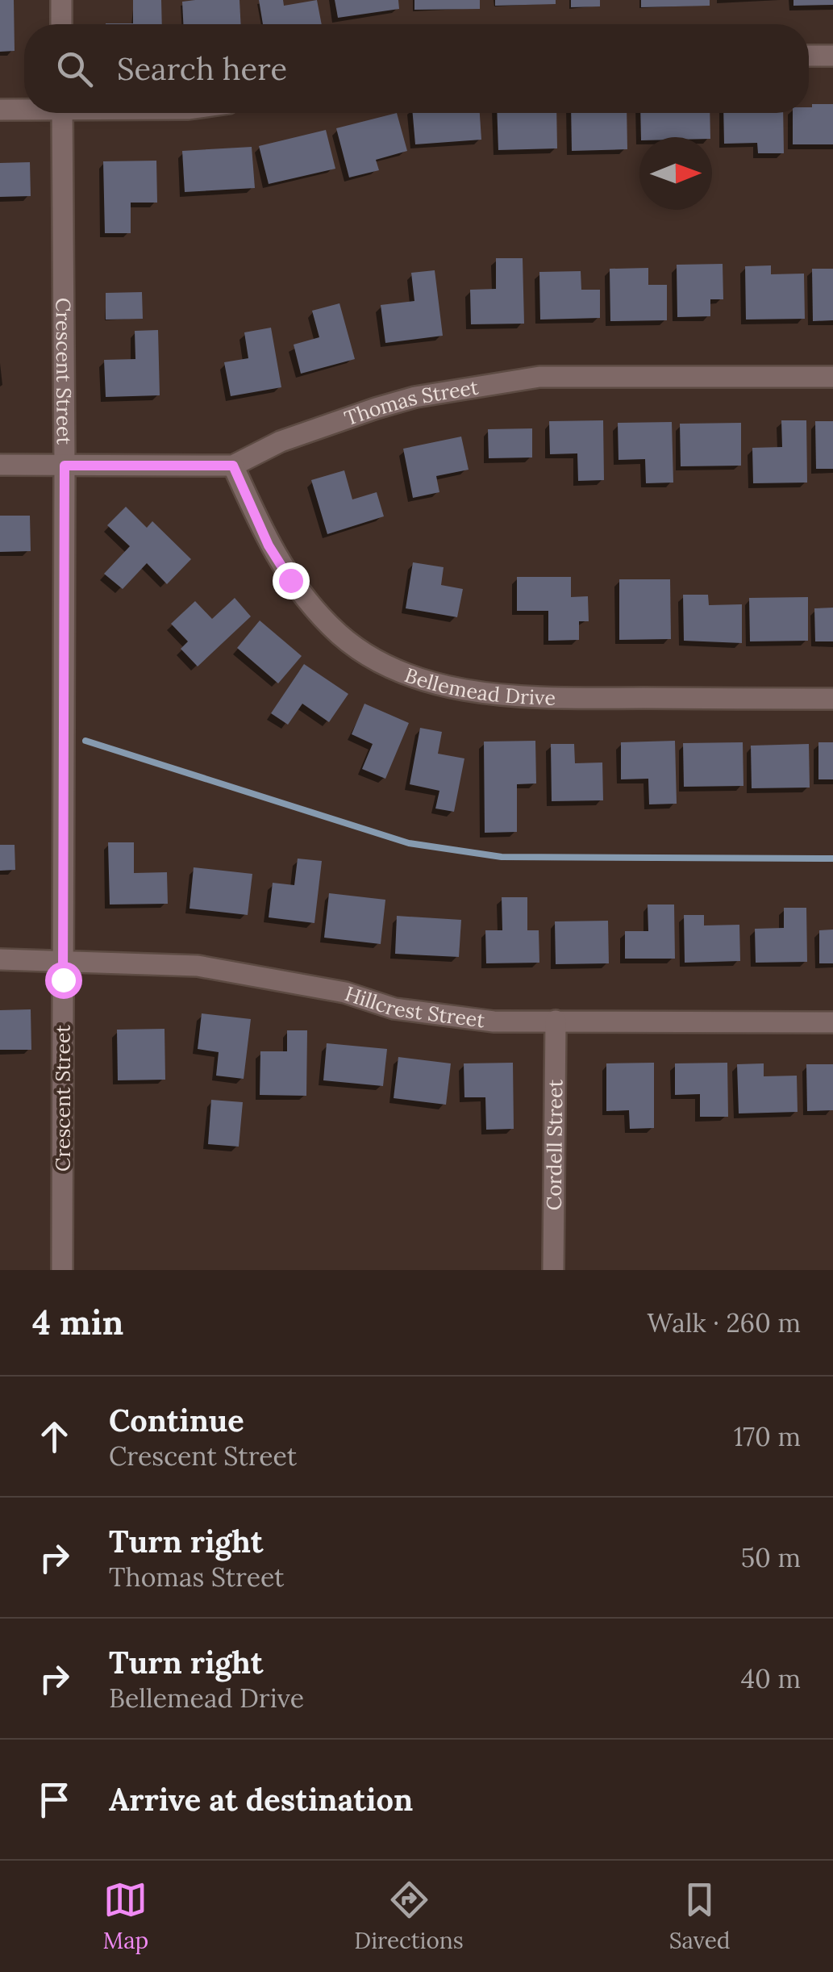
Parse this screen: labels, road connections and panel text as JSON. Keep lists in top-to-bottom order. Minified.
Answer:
{"streets":{"street":["Crescent Street","Thomas Street","Bellemead Drive","Hillcrest Street","Cordell Street"]},"crossings":[["Crescent Street","Thomas Street"],["Crescent Street","Hillcrest Street"],["Thomas Street","Bellemead Drive"],["Hillcrest Street","Cordell Street"]],"north":"right","page":{"search":"Search here","heading":["4 min","Walk · 260 m"],"list":[["Continue","Crescent Street","170 m"],["Turn right","Thomas Street","50 m"],["Turn right","Bellemead Drive","40 m"],"Arrive at destination"],"nav":["Map","Directions","Saved"]}}
